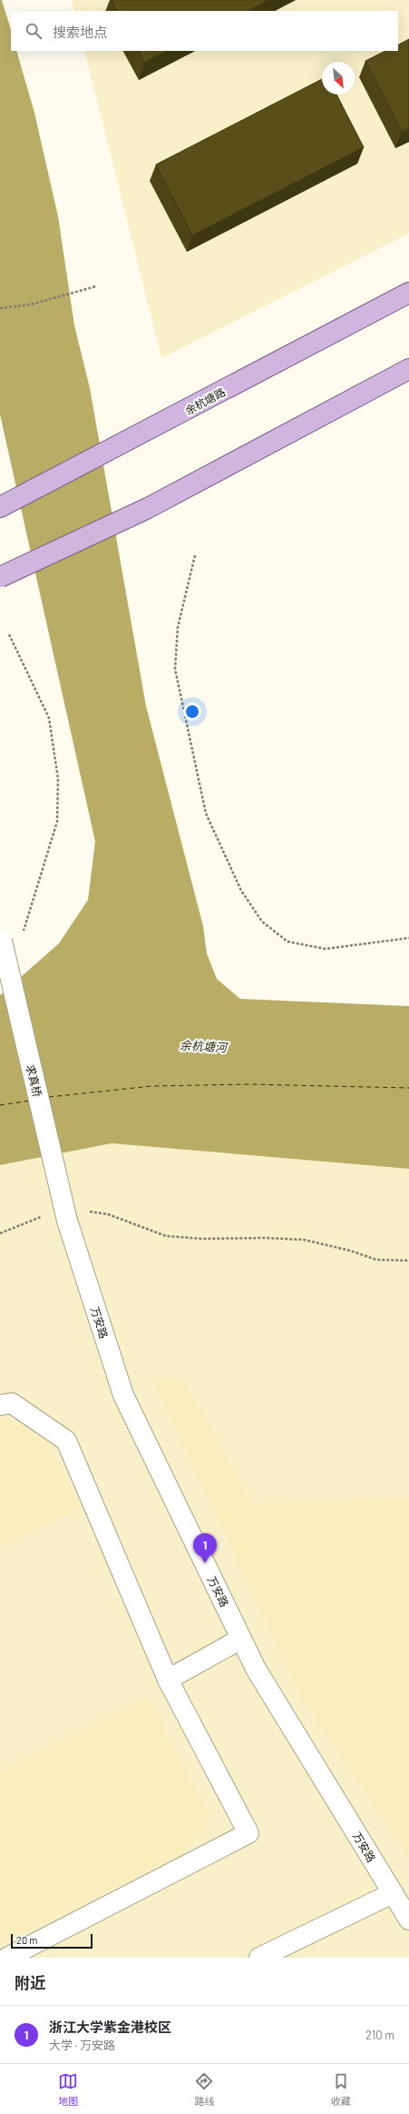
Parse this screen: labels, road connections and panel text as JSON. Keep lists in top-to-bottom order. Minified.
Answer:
{"streets":{"main road":["余杭塘路"],"street":["求真桥","万安路"]},"crossings":[["求真桥","万安路"]],"water":["余杭塘河"],"scale_bar":"20 m","north":"bottom right","page":{"search":"搜索地点","pins":"1","scale":"20 m","heading":"附近","list":[{"mark":"1","name":"浙江大学紫金港校区","note":"大学 · 万安路","value":"210 m"}],"nav":["地图","路线","收藏"]}}
